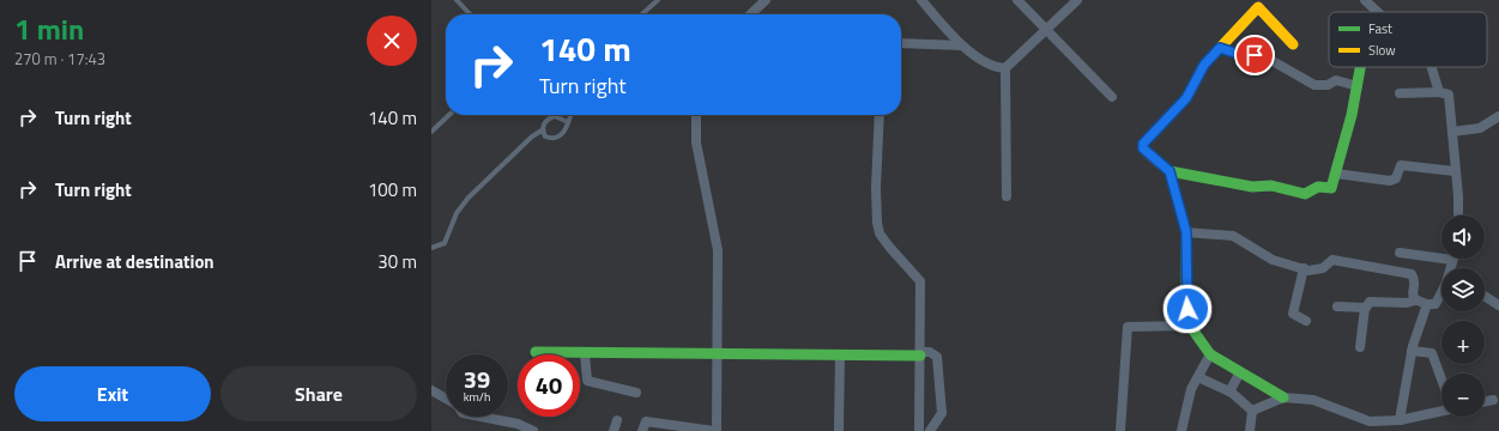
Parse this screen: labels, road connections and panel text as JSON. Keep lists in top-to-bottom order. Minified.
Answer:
{"legend":["Fast","Slow"],"page":{"heading":["1 min","270 m · 17:43"],"turn":["140 m","Turn right"],"list":[{"name":"Turn right","value":"140 m"},{"name":"Turn right","value":"100 m"},{"name":"Arrive at destination","value":"30 m"}],"map_buttons":["+","−"],"speed":"39 km/h","limit":"40","buttons":["Exit","Share"]}}
